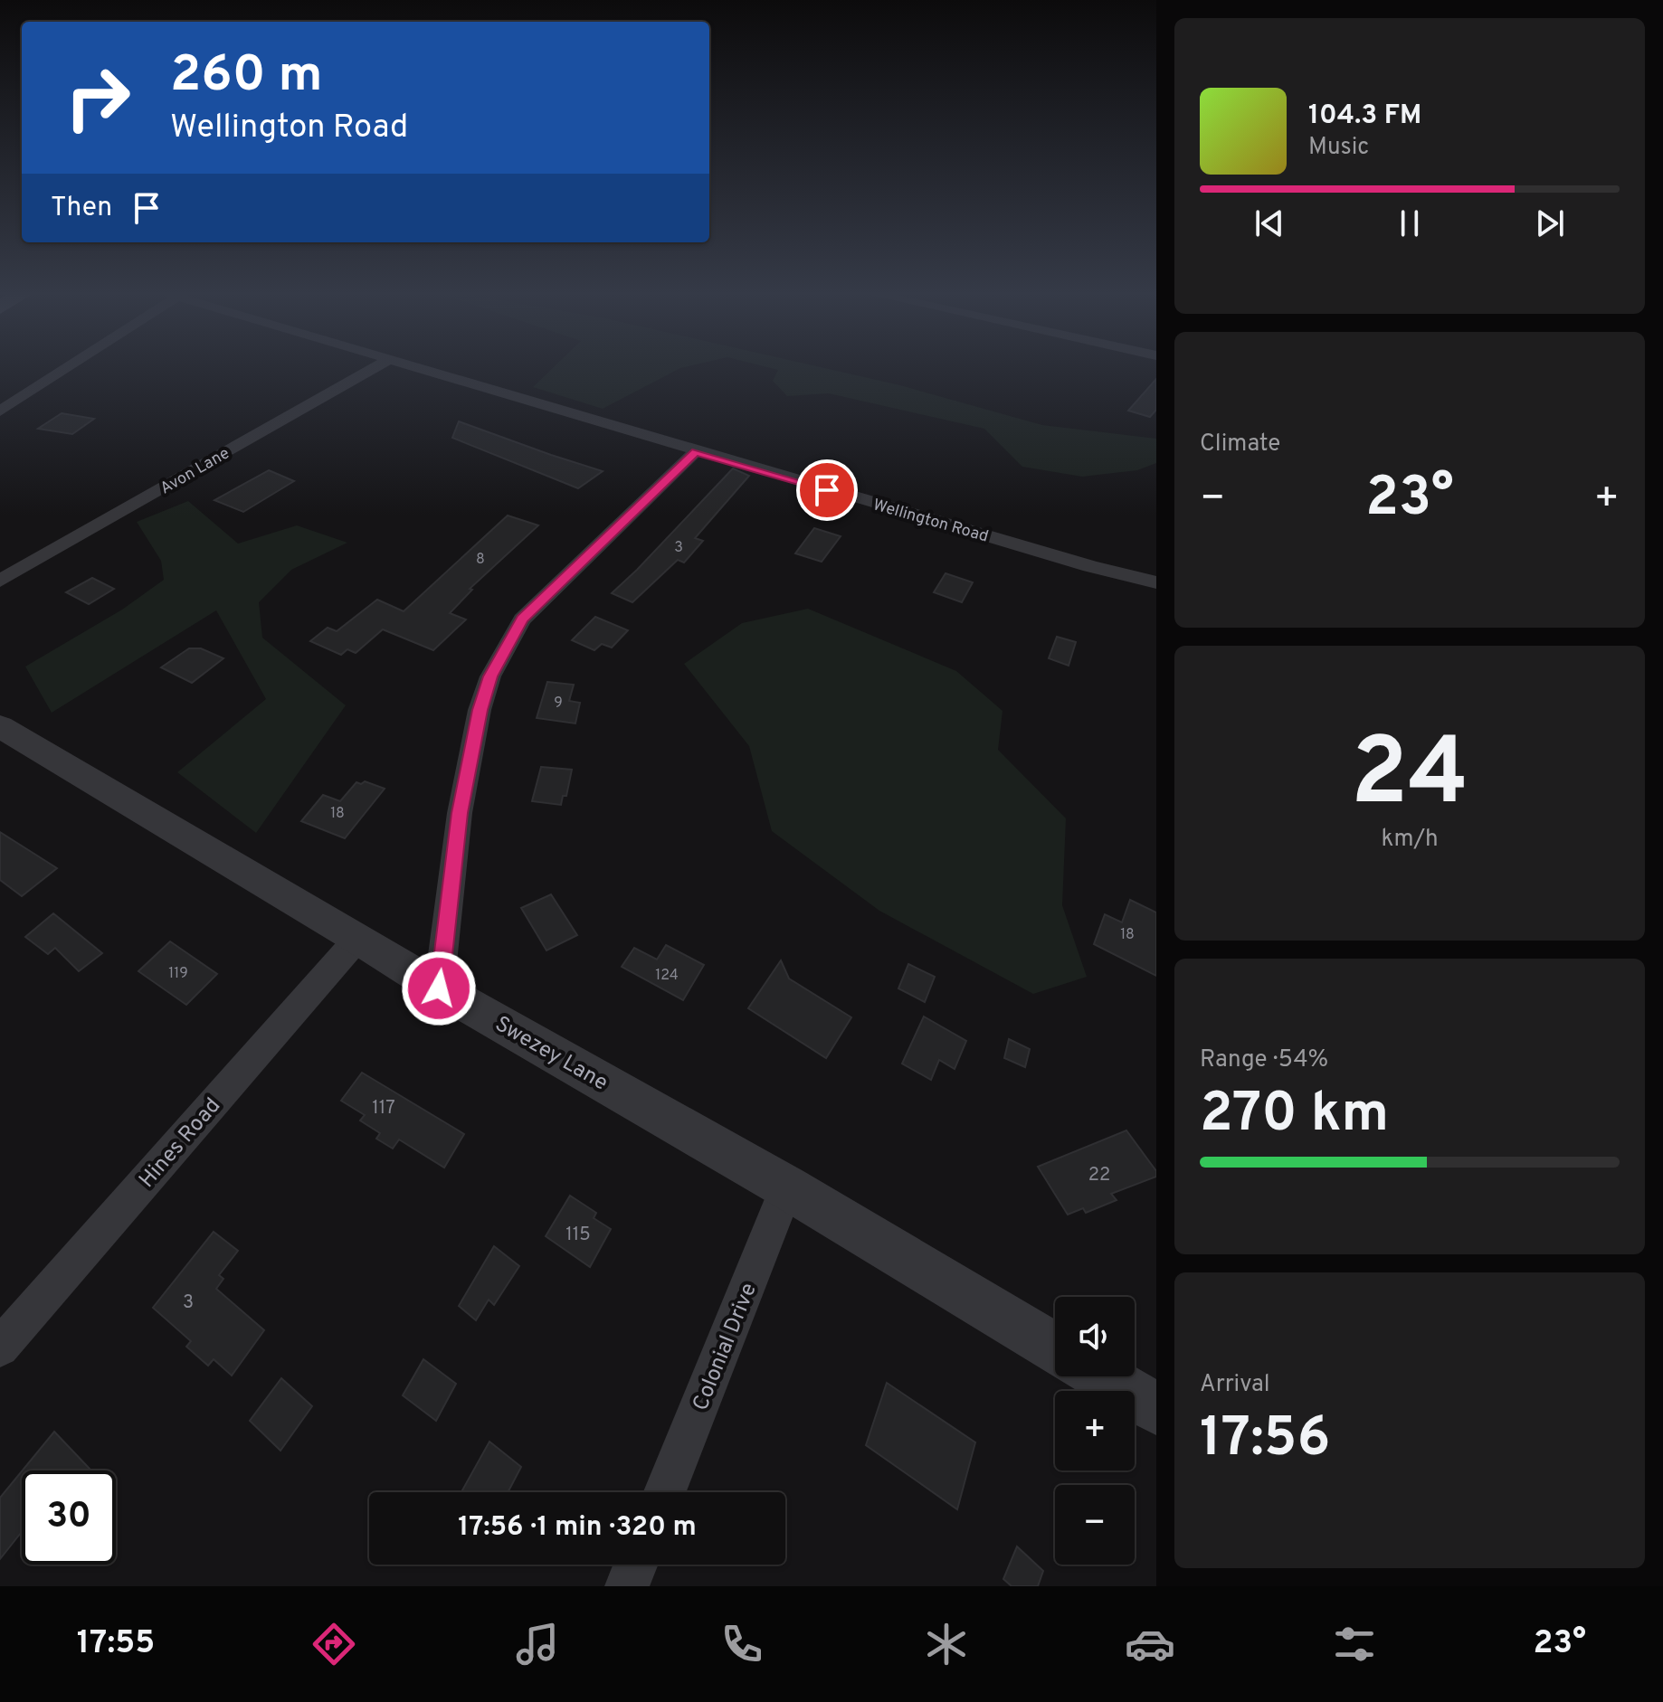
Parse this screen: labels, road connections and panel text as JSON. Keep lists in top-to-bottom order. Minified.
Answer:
{"streets":{"street":["Avon Lane","Wellington Road","Swezey Lane","Hines Road","Colonial Drive"]},"crossings":[["Swezey Lane","Hines Road"],["Swezey Lane","Colonial Drive"]],"house_numbers":["3","8","9","18","18","119","124","117","22","115","3"],"page":{"turn":["260 m","Wellington Road"],"song":["104.3 FM","Music"],"then":"Then","tile":["Climate",["24","km/h"],["Range · 54%","270 km"],["Arrival","17:56"]],"heat":["−","23°","+"],"map_buttons":["+","−"],"limit":"30","trip":"17:56 · 1 min · 320 m","tabs":["17:55","23°"]}}
